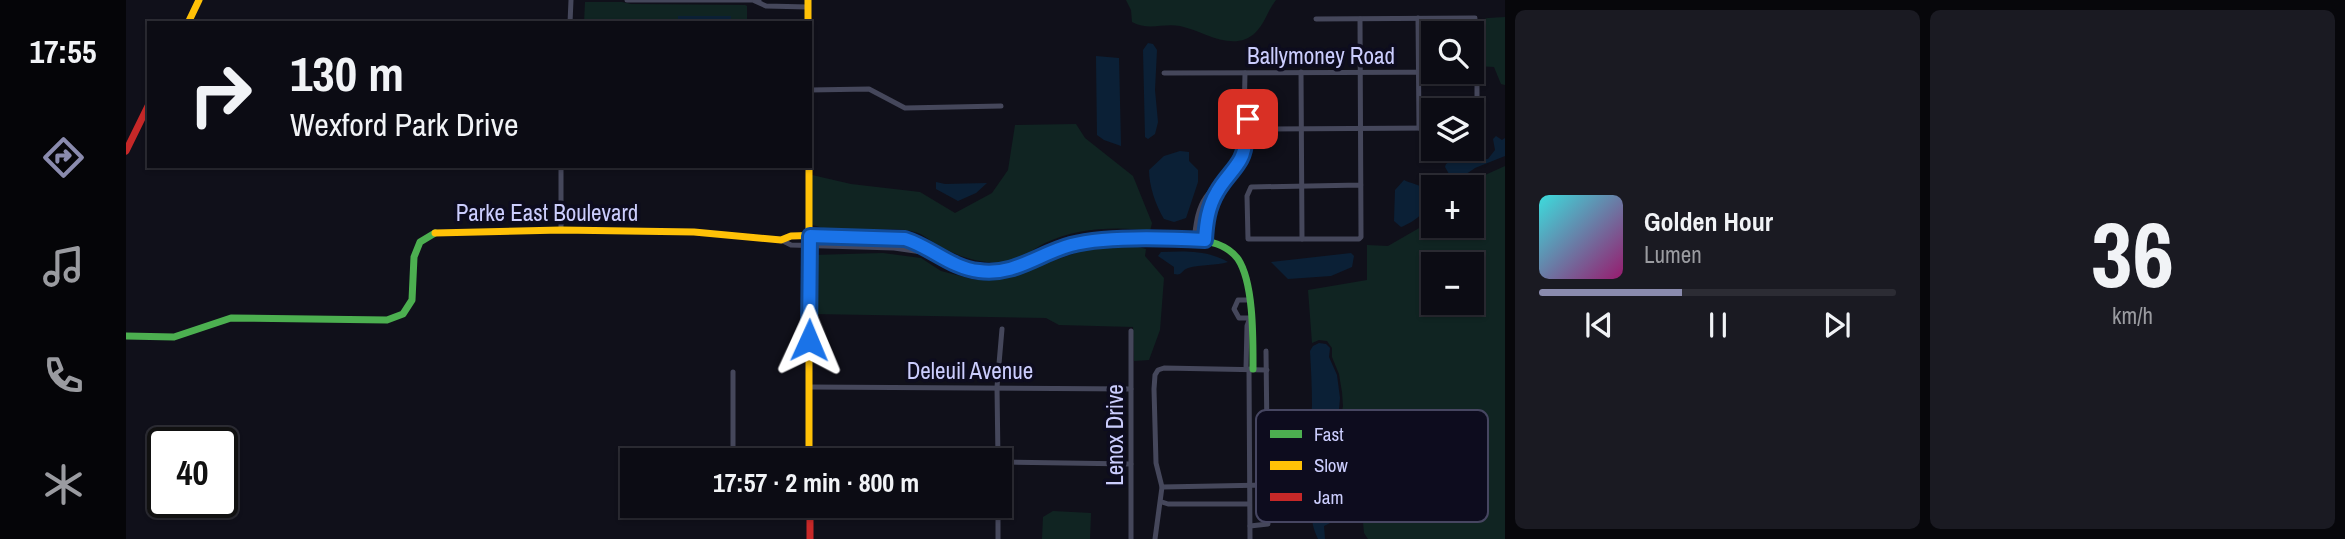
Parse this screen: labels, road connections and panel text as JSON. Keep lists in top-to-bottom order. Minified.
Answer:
{"streets":{"street":["Ballymoney Road","Parke East Boulevard","Deleuil Avenue","Lenox Drive"]},"crossings":[["Deleuil Avenue","Lenox Drive"]],"legend":["Fast","Slow","Jam"],"page":{"tabs":"17:55","tile":["36","km/h"],"map_buttons":["+","−"],"turn":["130 m","Wexford Park Drive"],"song":["Golden Hour","Lumen"],"limit":"40","trip":"17:57 · 2 min · 800 m"}}
